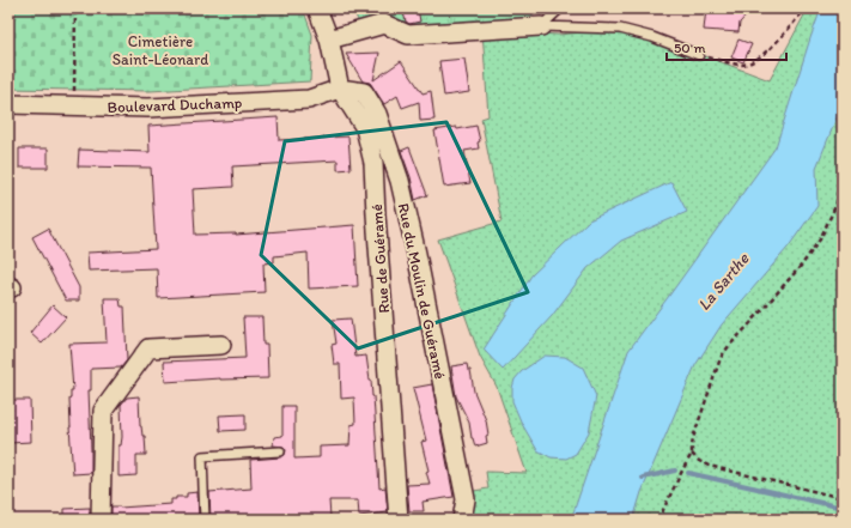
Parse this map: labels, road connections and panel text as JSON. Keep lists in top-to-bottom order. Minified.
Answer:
{"streets":{"street":["Boulevard Duchamp","Rue de Guéramé","Rue du Moulin de Guéramé"]},"crossings":[["Boulevard Duchamp","Rue de Guéramé"],["Boulevard Duchamp","Rue du Moulin de Guéramé"],["Rue de Guéramé","Rue du Moulin de Guéramé"]],"water":["La Sarthe"],"parks":["Cimetière Saint-Léonard"],"scale_bar":"50 m"}
